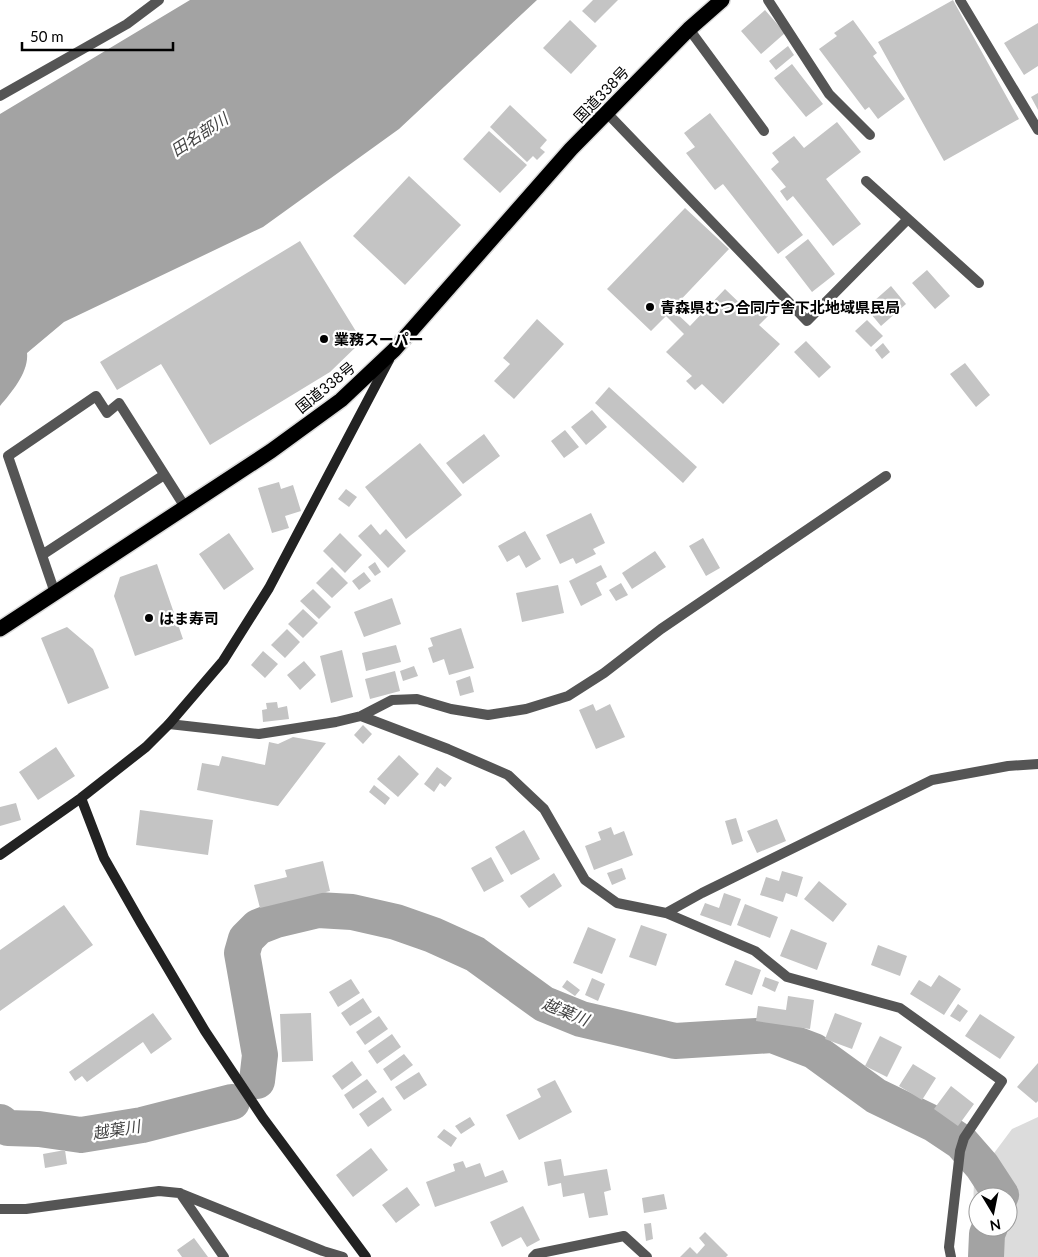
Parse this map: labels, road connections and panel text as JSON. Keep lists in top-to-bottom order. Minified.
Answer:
{"streets":{"highway":["国道338号"]},"water":["田名部川","越葉川"],"places":["青森県むつ合同庁舎下北地域県民局","業務スーパー","はま寿司"],"scale_bar":"50 m","north":"bottom"}
